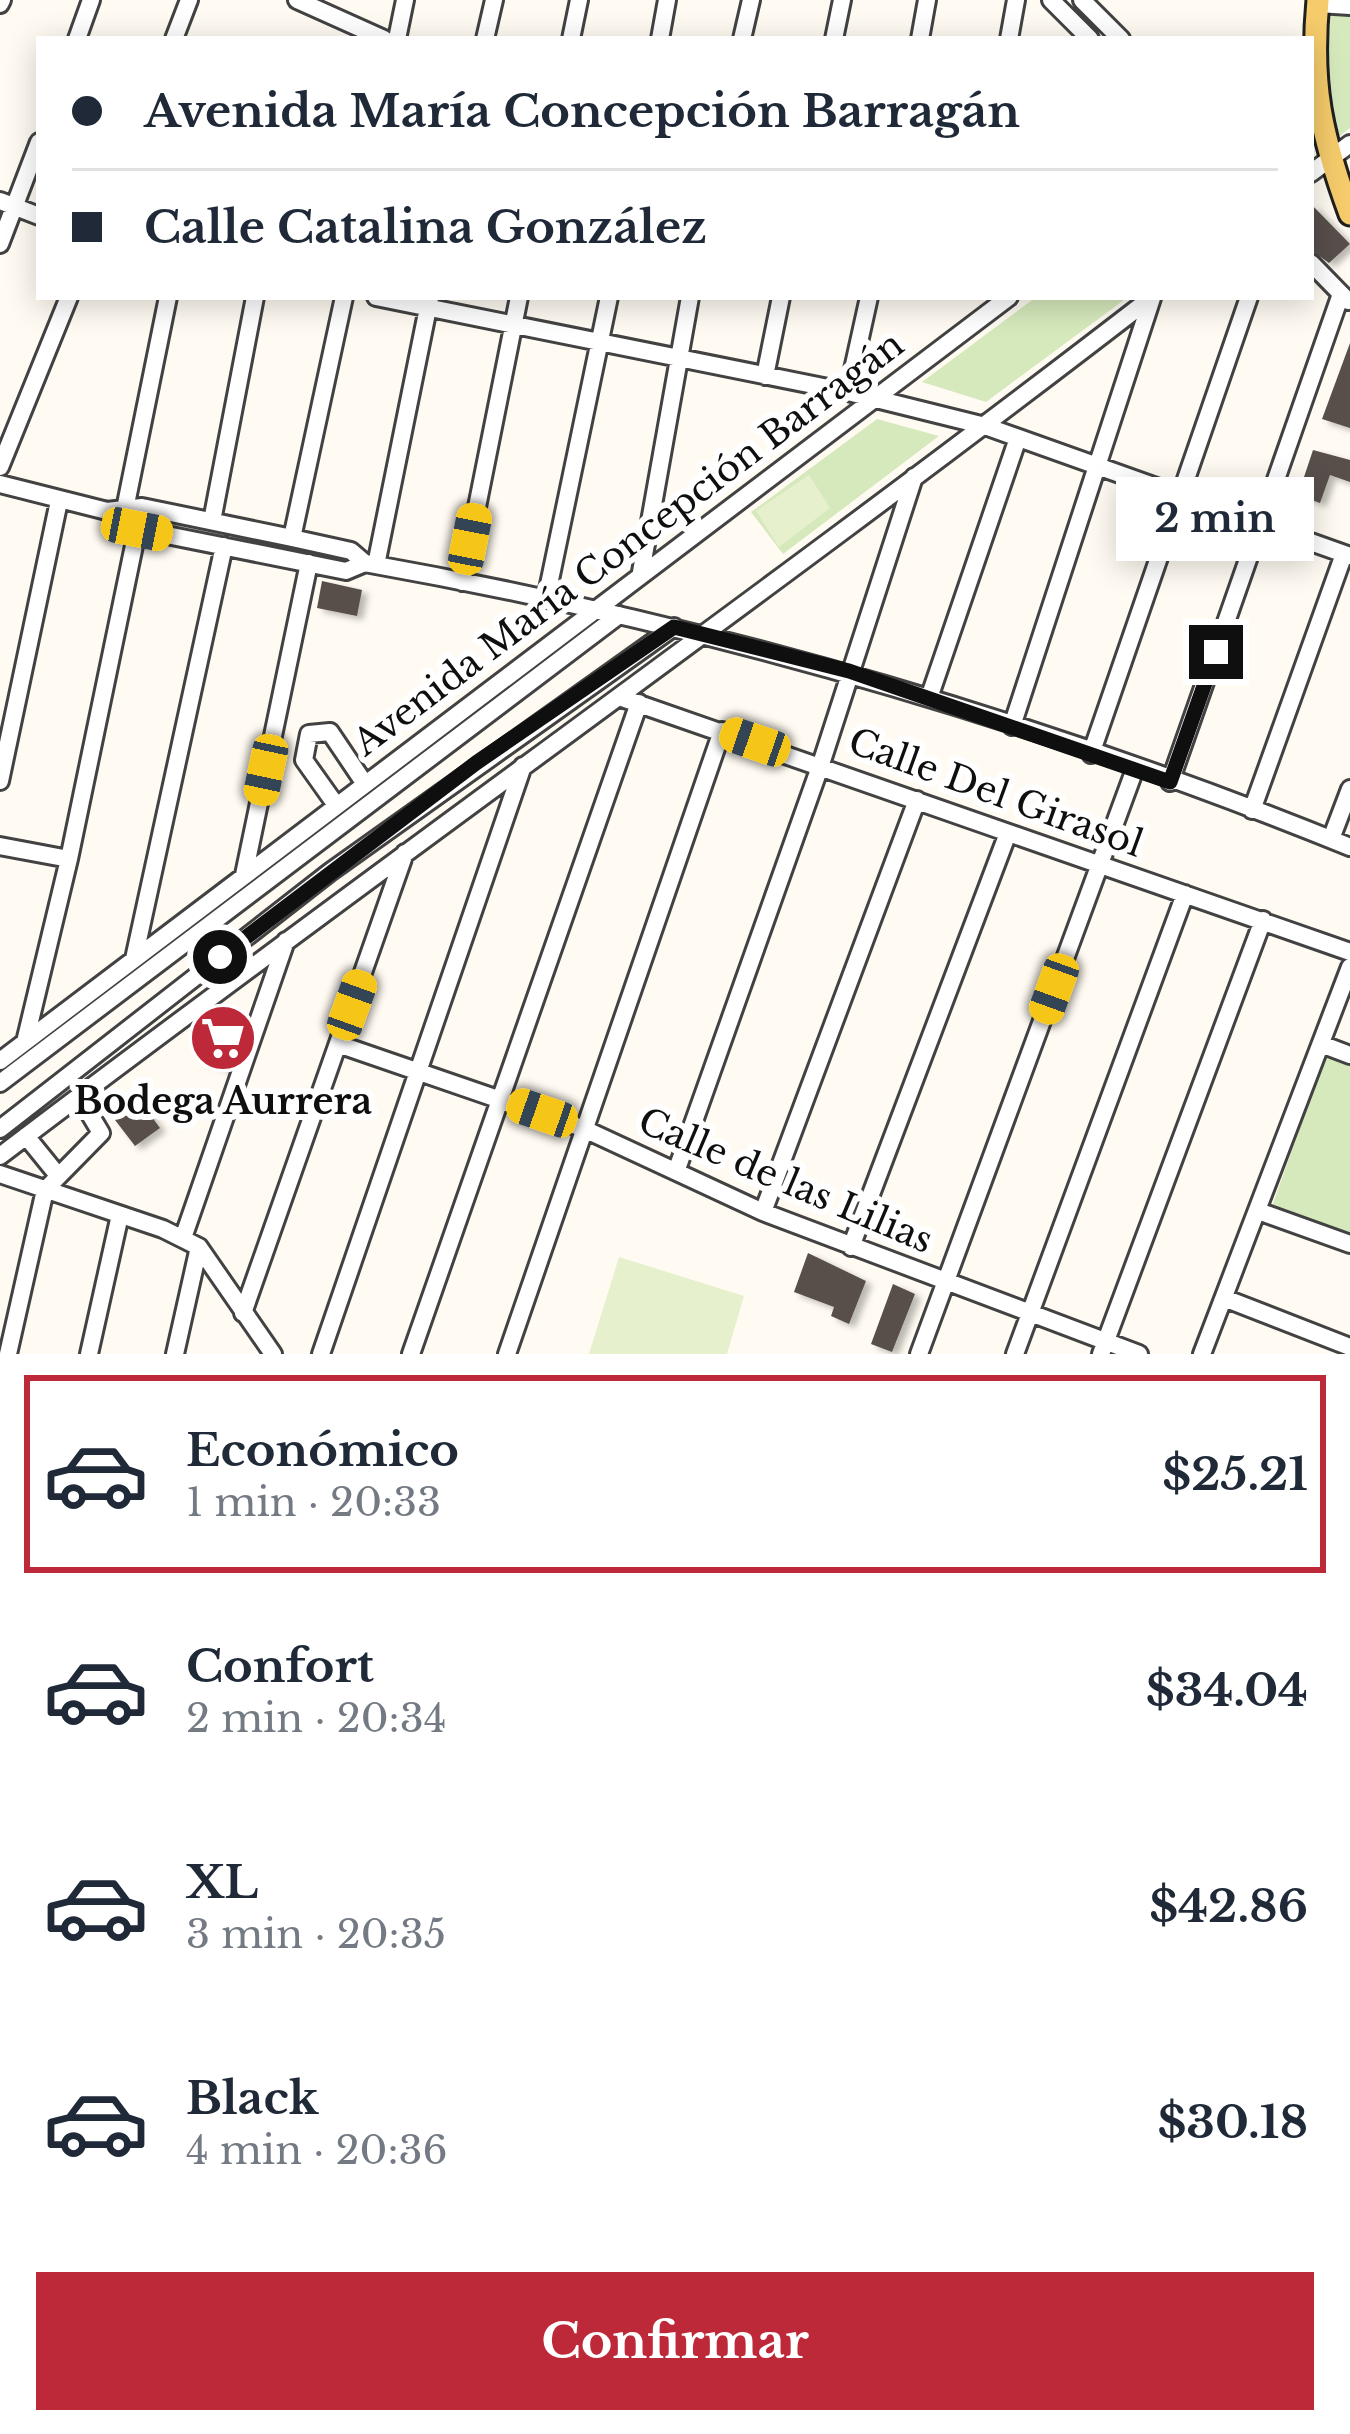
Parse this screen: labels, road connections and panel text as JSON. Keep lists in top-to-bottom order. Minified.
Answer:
{"streets":{"street":["Avenida María Concepción Barragán","Calle Del Girasol","Calle de las Lilias"]},"places":{"supermarket":["Bodega Aurrera"]},"page":{"banner":["Avenida María Concepción Barragán","Calle Catalina González"],"bubble":"2 min","list":[{"name":"Económico","note":"1 min · 20:33","value":"$25.21"},{"name":"Confort","note":"2 min · 20:34","value":"$34.04"},{"name":"XL","note":"3 min · 20:35","value":"$42.86"},{"name":"Black","note":"4 min · 20:36","value":"$30.18"}],"buttons":"Confirmar"}}
